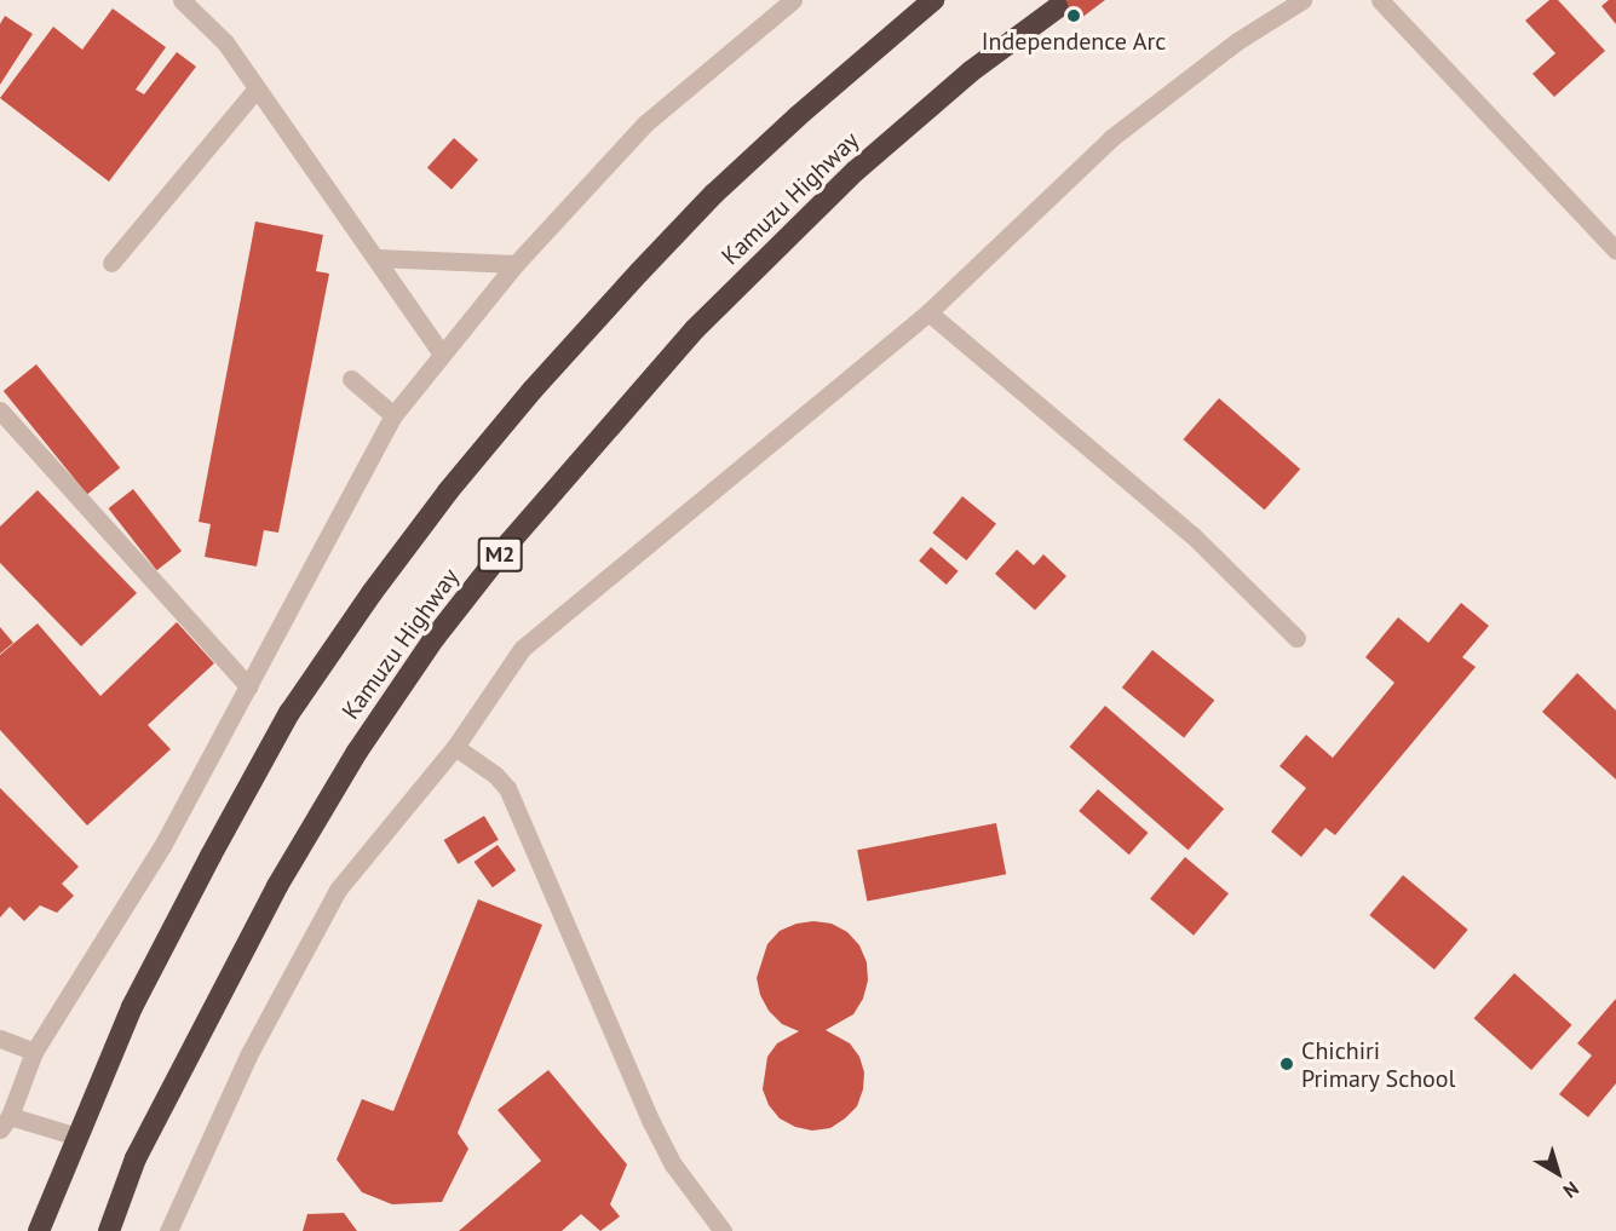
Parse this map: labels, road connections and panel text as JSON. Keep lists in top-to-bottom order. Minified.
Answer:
{"streets":{"highway":["Kamuzu Highway","M2"]},"places":["Independence Arc","Chichiri Primary School"],"north":"bottom right"}
